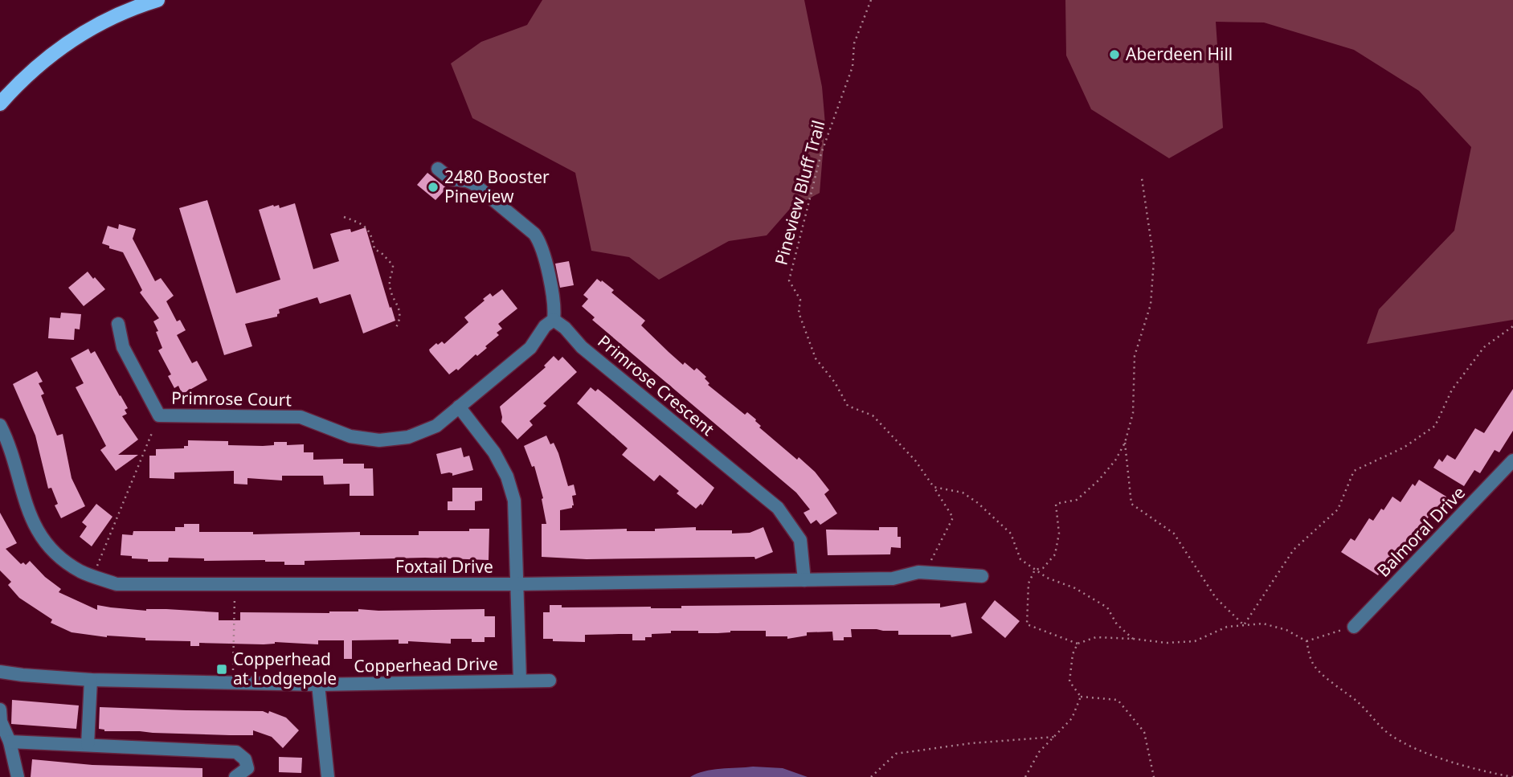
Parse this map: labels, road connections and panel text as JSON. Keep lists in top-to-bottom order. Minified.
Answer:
{"streets":{"street":["Primrose Crescent","Primrose Court","Balmoral Drive","Foxtail Drive","Copperhead Drive"],"path":["Pineview Bluff Trail"]},"crossings":[["Pineview Bluff Trail","Foxtail Drive"],["Primrose Crescent","Foxtail Drive"]],"places":{"other":["Aberdeen Hill","2480 Booster Pineview"],"transit":["Copperhead at Lodgepole"]}}
